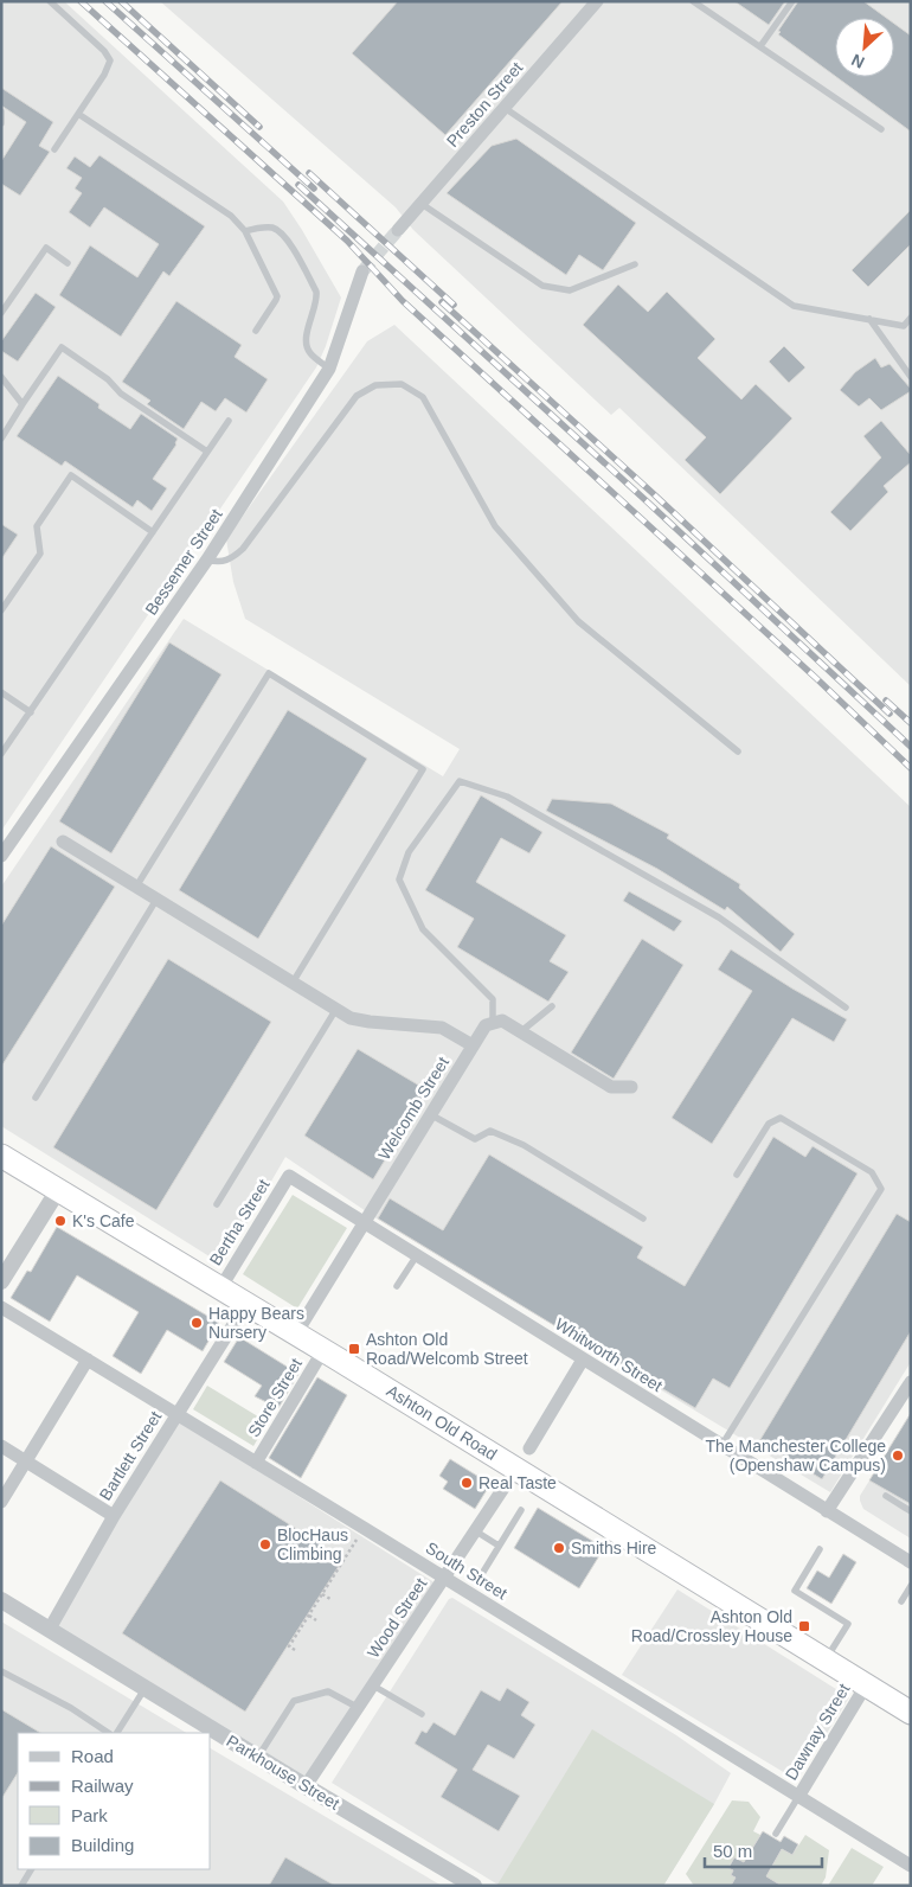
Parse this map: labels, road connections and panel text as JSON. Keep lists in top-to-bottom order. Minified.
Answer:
{"streets":{"highway":["Ashton Old Road"],"street":["Preston Street","Bessemer Street","Welcomb Street","Bertha Street","Whitworth Street","Store Street","Bartlett Street","South Street","Wood Street","Dawnay Street","Parkhouse Street"]},"crossings":[["Welcomb Street","Whitworth Street"],["Welcomb Street","Ashton Old Road"],["Bertha Street","Whitworth Street"],["Bertha Street","Ashton Old Road"],["Store Street","Ashton Old Road"],["Store Street","South Street"],["Ashton Old Road","Bartlett Street"],["Ashton Old Road","Wood Street"],["Ashton Old Road","Dawnay Street"],["Bartlett Street","South Street"],["Bartlett Street","Parkhouse Street"],["South Street","Wood Street"],["South Street","Dawnay Street"],["Wood Street","Parkhouse Street"]],"places":{"other":["K's Cafe","Happy Bears Nursery","The Manchester College (Openshaw Campus)","Real Taste","BlocHaus Climbing","Smiths Hire"],"transit":["Ashton Old Road/Welcomb Street","Ashton Old Road/Crossley House"]},"legend":["Road","Railway","Park","Building"],"scale_bar":"50 m","north":"bottom left"}
